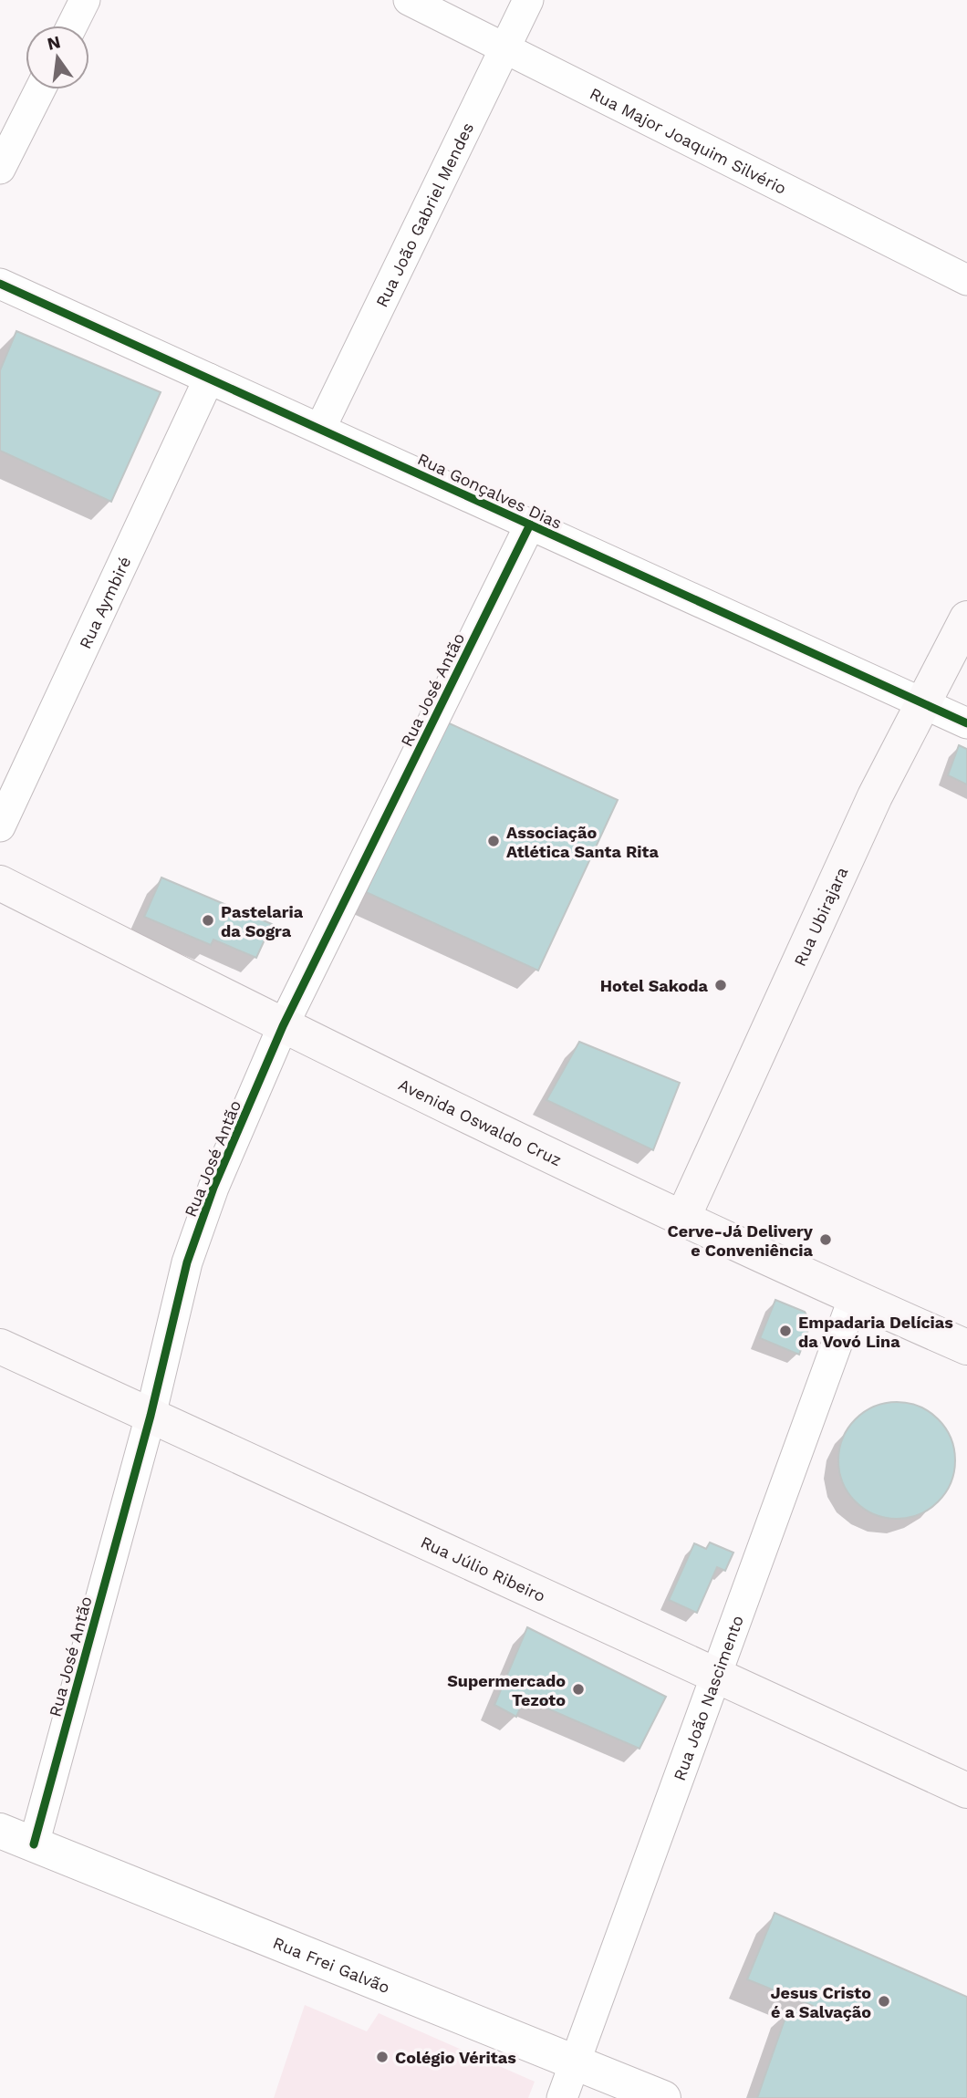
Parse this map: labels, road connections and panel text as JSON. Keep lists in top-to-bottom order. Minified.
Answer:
{"streets":{"main road":["Rua Ubirajara","Avenida Oswaldo Cruz","Rua Júlio Ribeiro"],"street":["Rua Major Joaquim Silvério","Rua João Gabriel Mendes","Rua Gonçalves Dias","Rua Aymbiré","Rua José Antão","Rua João Nascimento","Rua Frei Galvão"]},"crossings":[["Rua Major Joaquim Silvério","Rua João Gabriel Mendes"],["Rua João Gabriel Mendes","Rua Gonçalves Dias"],["Rua Gonçalves Dias","Rua Aymbiré"],["Rua Gonçalves Dias","Rua José Antão"],["Rua Gonçalves Dias","Rua Ubirajara"],["Rua José Antão","Avenida Oswaldo Cruz"],["Rua José Antão","Rua Júlio Ribeiro"],["Rua José Antão","Rua Frei Galvão"],["Rua Ubirajara","Avenida Oswaldo Cruz"],["Avenida Oswaldo Cruz","Rua João Nascimento"],["Rua Júlio Ribeiro","Rua João Nascimento"],["Rua João Nascimento","Rua Frei Galvão"]],"places":["Associação Atlética Santa Rita","Pastelaria da Sogra","Hotel Sakoda","Cerve-Já Delivery e Conveniência","Empadaria Delícias da Vovó Lina","Supermercado Tezoto","Jesus Cristo é a Salvação","Colégio Véritas"],"north":"top"}
